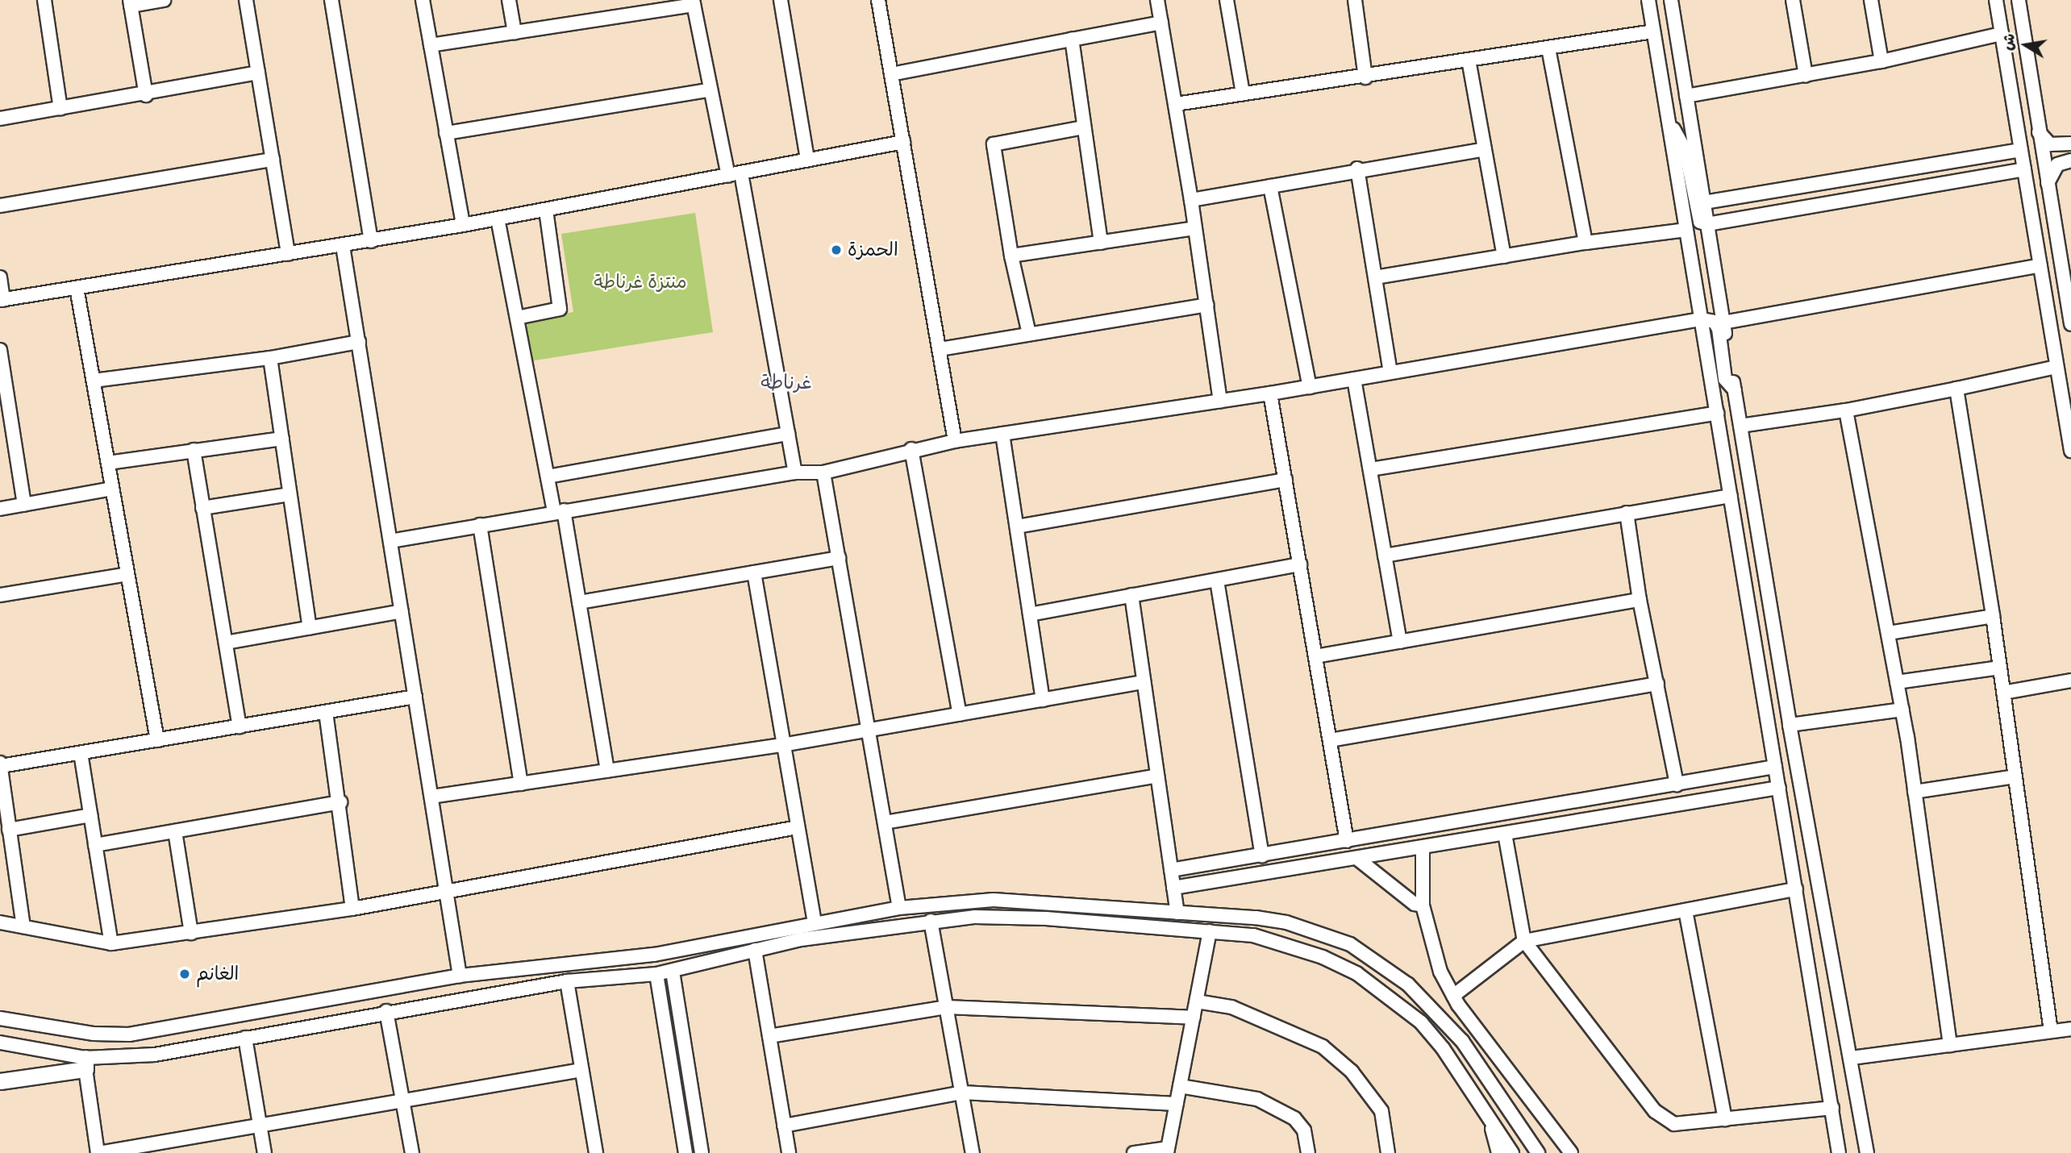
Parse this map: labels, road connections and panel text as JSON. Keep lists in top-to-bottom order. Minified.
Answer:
{"districts":["غرناطة"],"parks":["منتزة غرناطة"],"places":["الحمزة","الغانم"],"north":"left"}
